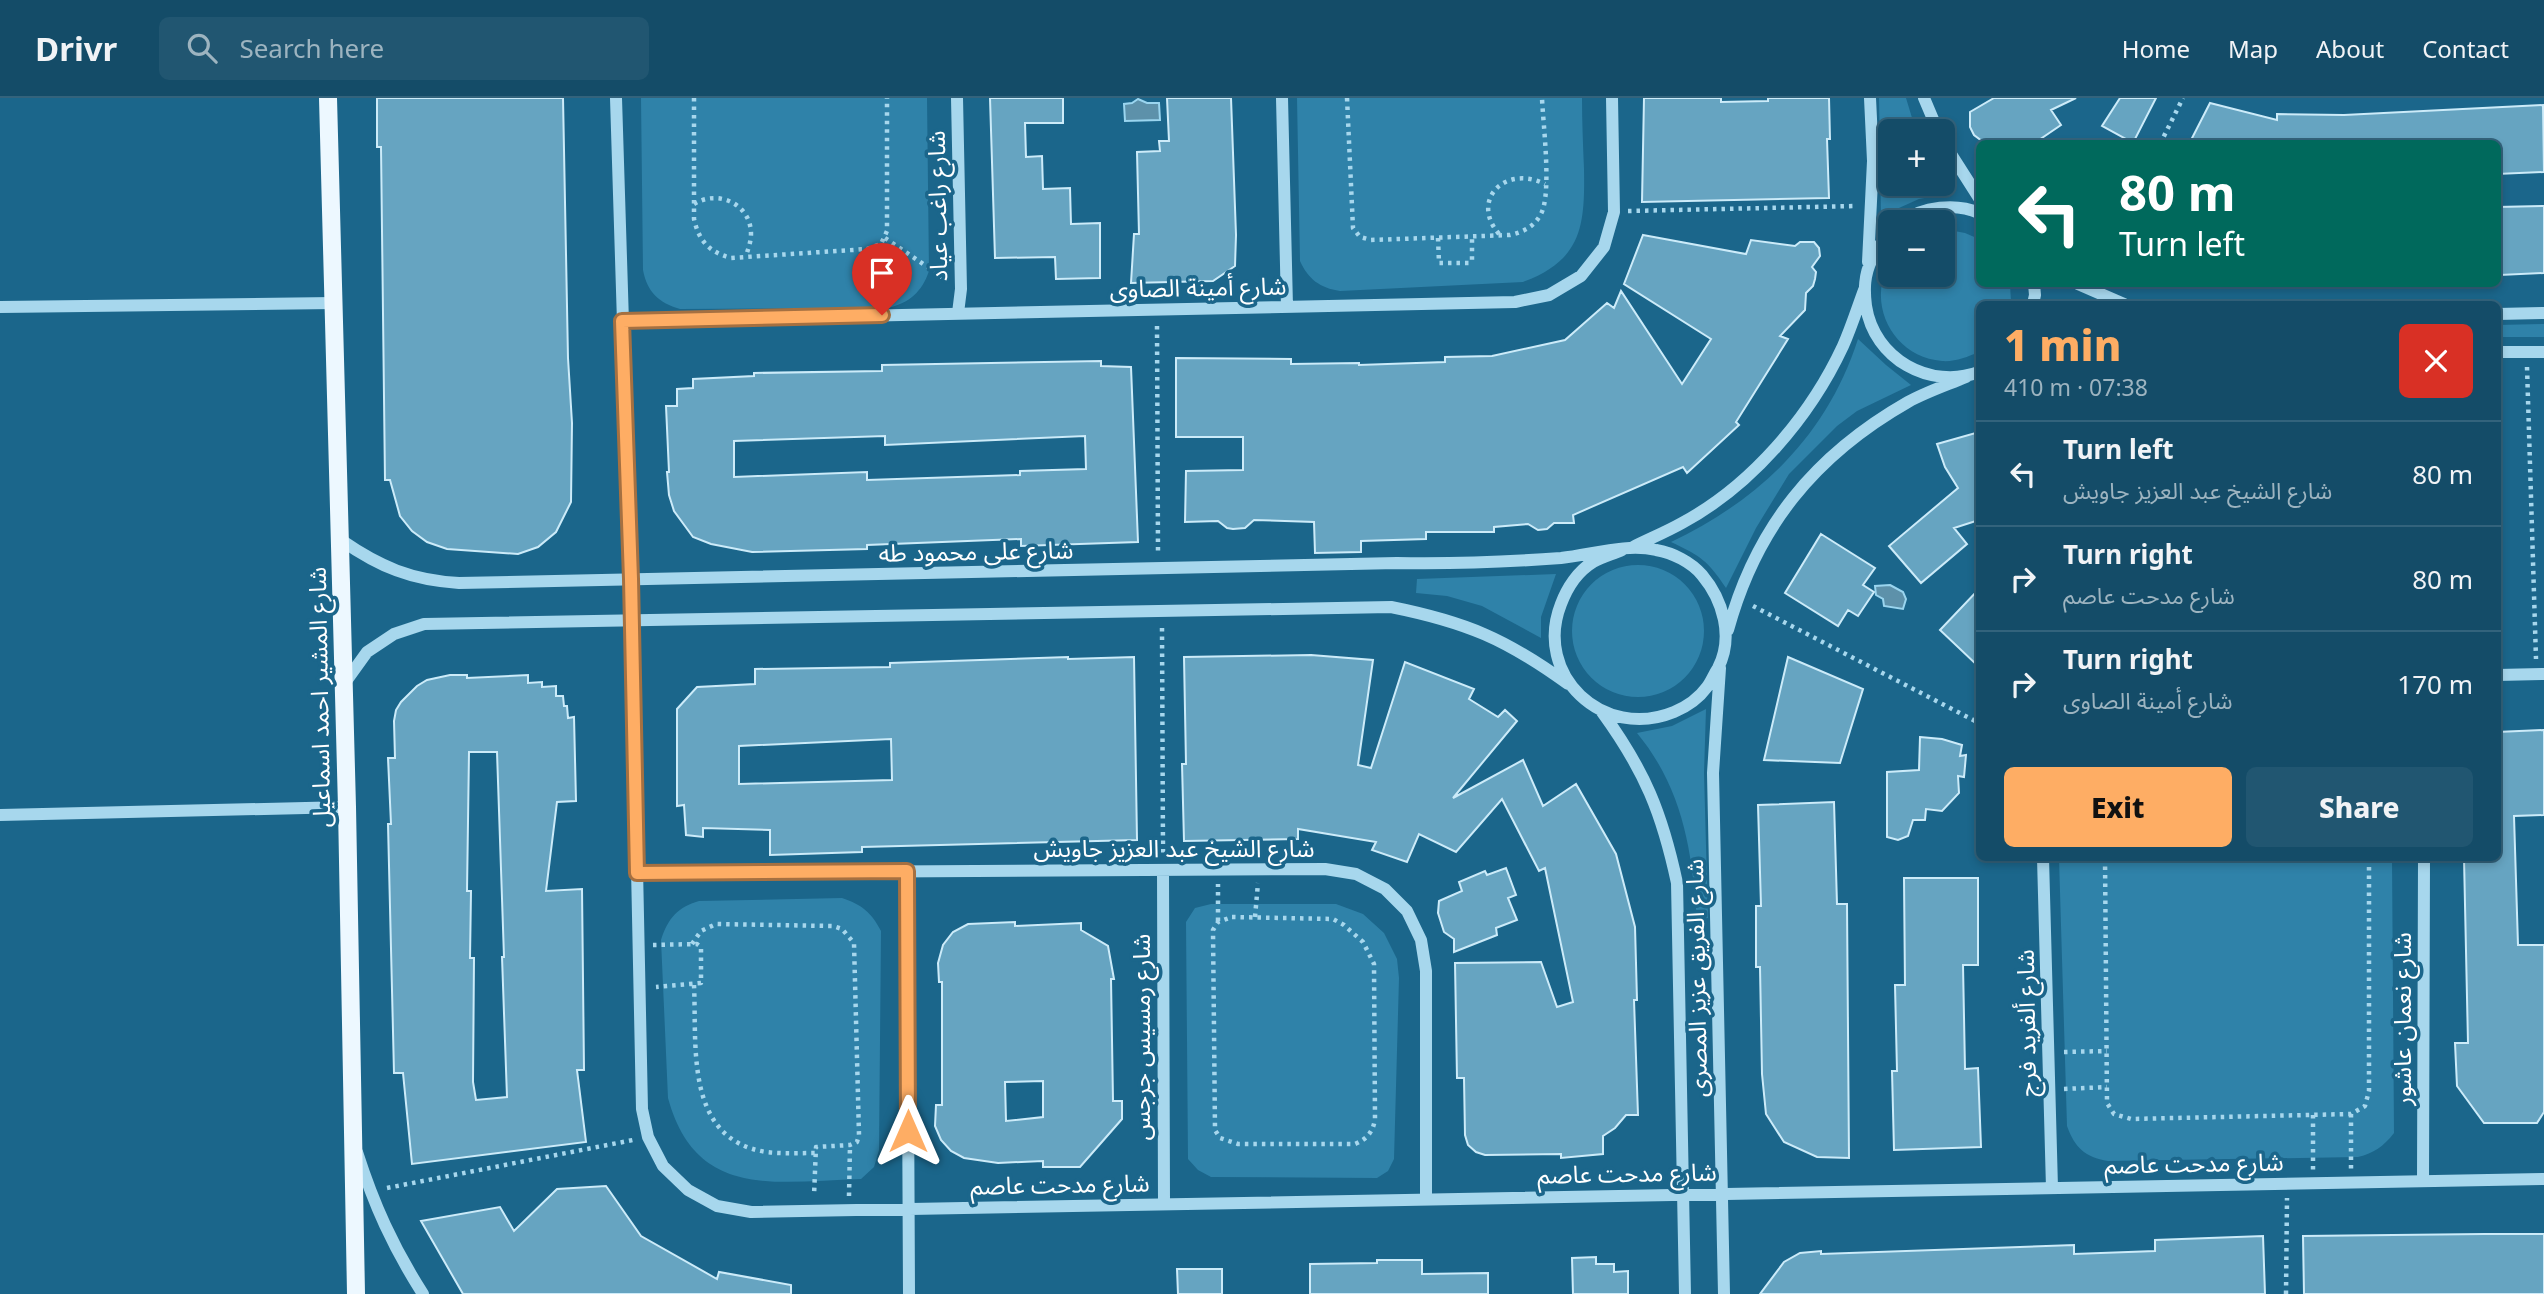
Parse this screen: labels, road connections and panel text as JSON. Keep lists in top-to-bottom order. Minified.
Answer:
{"streets":{"main road":["شارع المشير احمد اسماعيل"],"street":["شارع راغب عياد","شارع أمينة الصاوى","شارع على محمود طه","شارع الشيخ عبد العزيز جاويش","شارع الفريق عزيز المصرى","شارع نعمان عاشور","شارع ألفريد فرج","شارع رمسيس جرجس","شارع مدحت عاصم"]},"crossings":[["شارع راغب عياد","شارع أمينة الصاوى"],["شارع أمينة الصاوى","شارع مدحت عاصم"],["شارع على محمود طه","شارع المشير احمد اسماعيل"],["شارع على محمود طه","شارع الفريق عزيز المصرى"],["شارع على محمود طه","شارع مدحت عاصم"],["شارع الشيخ عبد العزيز جاويش","شارع رمسيس جرجس"],["شارع الشيخ عبد العزيز جاويش","شارع مدحت عاصم"],["شارع الفريق عزيز المصرى","شارع مدحت عاصم"],["شارع نعمان عاشور","شارع مدحت عاصم"],["شارع ألفريد فرج","شارع مدحت عاصم"],["شارع رمسيس جرجس","شارع مدحت عاصم"]],"page":{"header":"Drivr","search":"Search here","nav":["Home","Map","About","Contact"],"map_buttons":["+","−"],"turn":["80 m","Turn left"],"heading":["1 min","410 m · 07:38"],"list":[{"name":"Turn left","note":"شارع الشيخ عبد العزيز جاويش","value":"80 m"},{"name":"Turn right","note":"شارع مدحت عاصم","value":"80 m"},{"name":"Turn right","note":"شارع أمينة الصاوى","value":"170 m"}],"buttons":["Exit","Share"]}}
